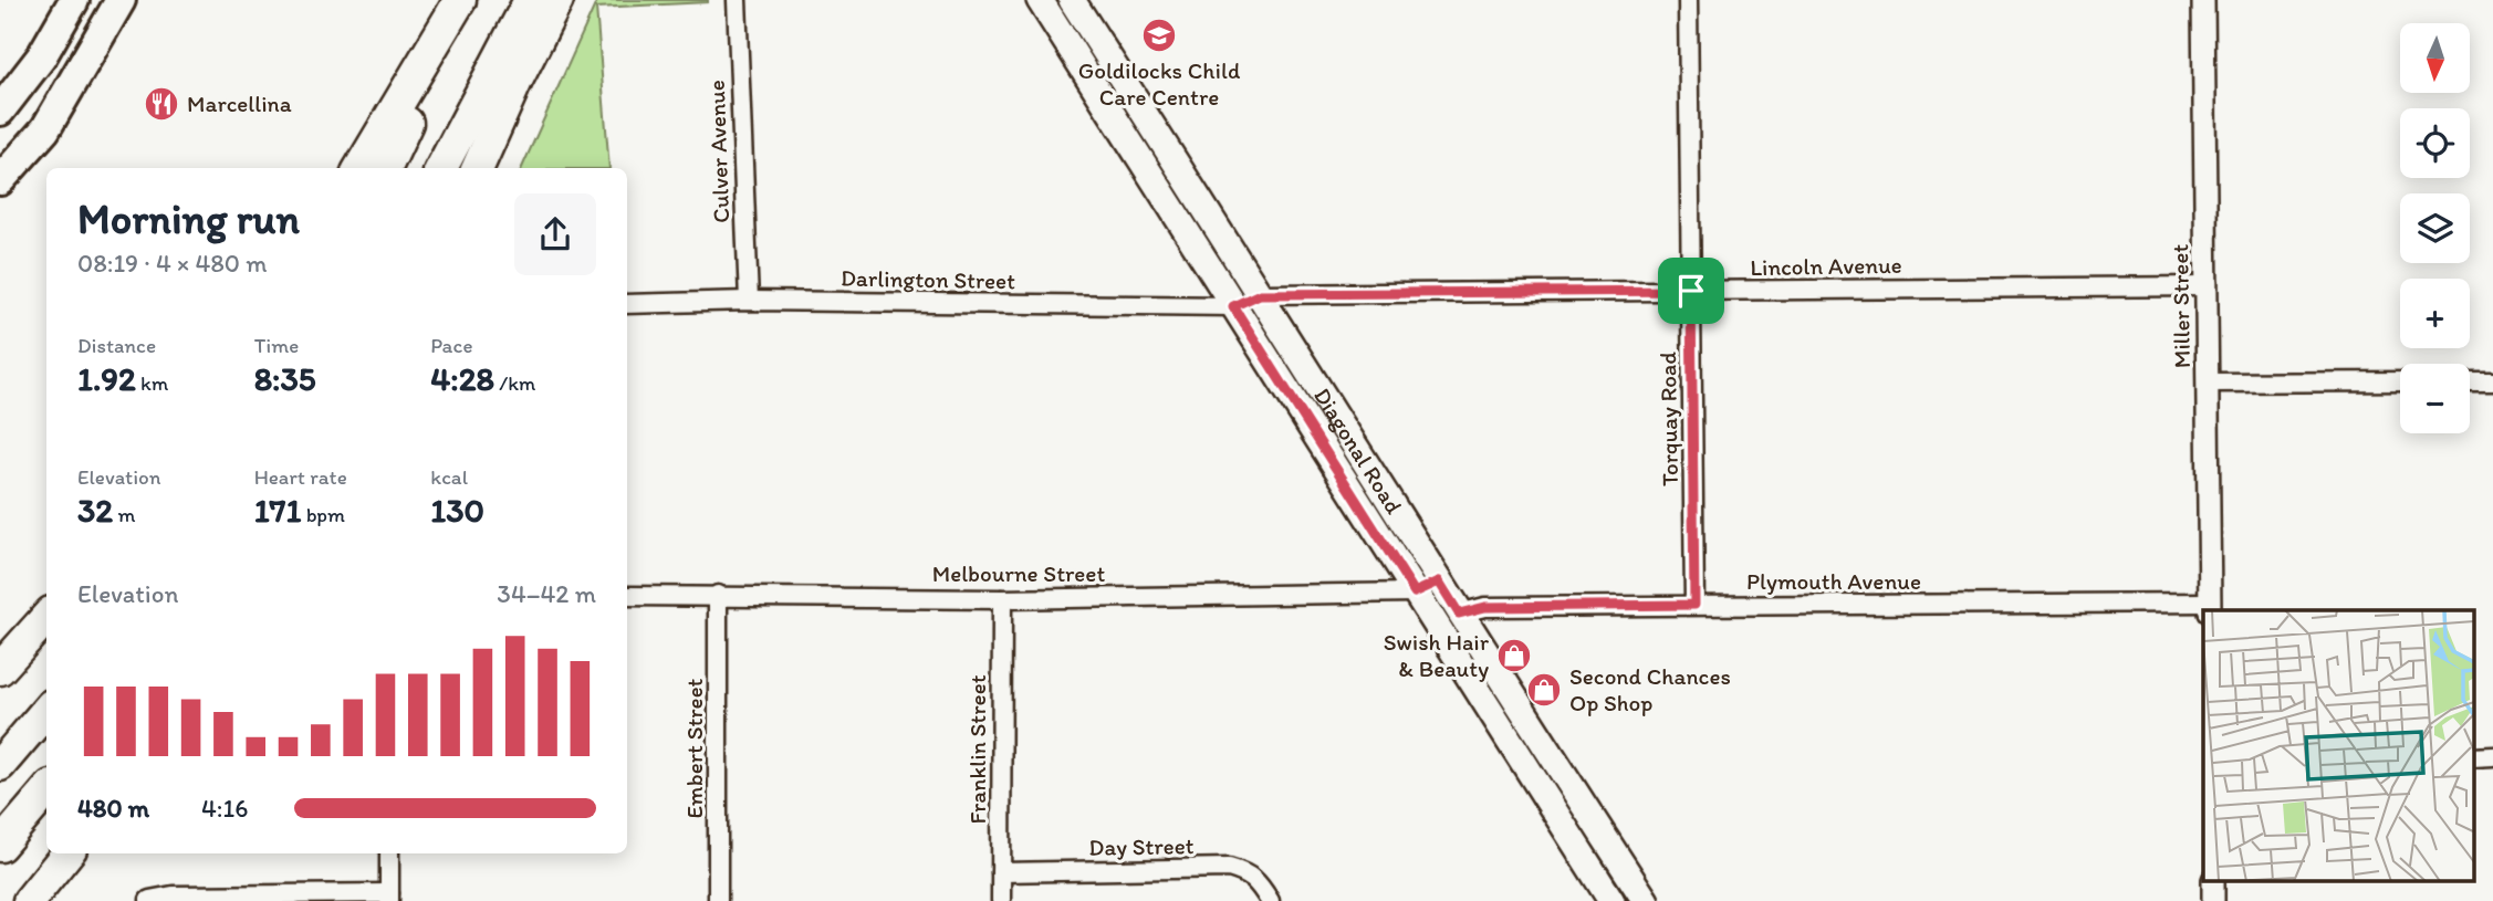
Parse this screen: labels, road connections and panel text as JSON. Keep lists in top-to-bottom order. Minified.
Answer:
{"streets":{"main road":["Diagonal Road"],"street":["Culver Avenue","Lincoln Avenue","Darlington Street","Miller Street","Torquay Road","Melbourne Street","Plymouth Avenue","Embert Street","Franklin Street","Day Street"]},"crossings":[["Culver Avenue","Darlington Street"],["Lincoln Avenue","Miller Street"],["Lincoln Avenue","Torquay Road"],["Lincoln Avenue","Diagonal Road"],["Darlington Street","Diagonal Road"],["Miller Street","Plymouth Avenue"],["Torquay Road","Plymouth Avenue"],["Diagonal Road","Melbourne Street"],["Diagonal Road","Plymouth Avenue"],["Melbourne Street","Embert Street"],["Melbourne Street","Franklin Street"],["Franklin Street","Day Street"]],"places":{"school or university":["Goldilocks Child Care Centre"],"restaurant":["Marcellina"],"shop":["Swish Hair & Beauty","Second Chances Op Shop"]},"north":"bottom","page":{"map_buttons":["+","−"],"heading":["Morning run","08:19 · 4 × 480 m"],"stats":[["Distance","1.92 km"],["Time","8:35"],["Pace","4:28 /km"],["Elevation","32 m"],["Heart rate","171 bpm"],["kcal","130"]],"chart":["Elevation","34–42 m"],"list":[{"name":"480 m","note":"4:16"}]}}
